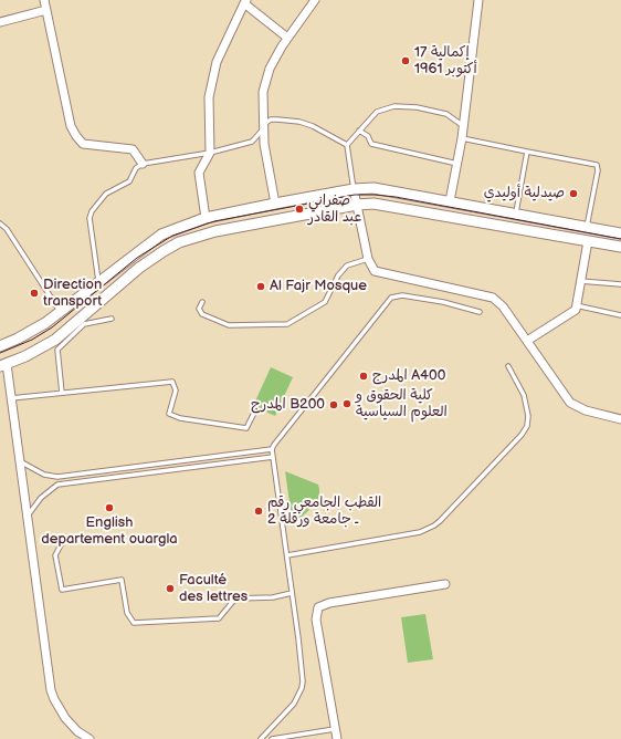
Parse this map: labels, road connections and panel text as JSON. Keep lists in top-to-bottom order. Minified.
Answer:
{"places":["إكمالية 17 أكتوبر 1961","صيدلية أوليدي","صفراني عبد القادر","Al Fajr Mosque","Direction transport","المدرج A400","كلية الحقوق و العلوم السياسية","المدرج B200","English departement ouargla","القطب الجامعي رقم 2 ـ جامعة ورقلة","Faculté des lettres"]}
